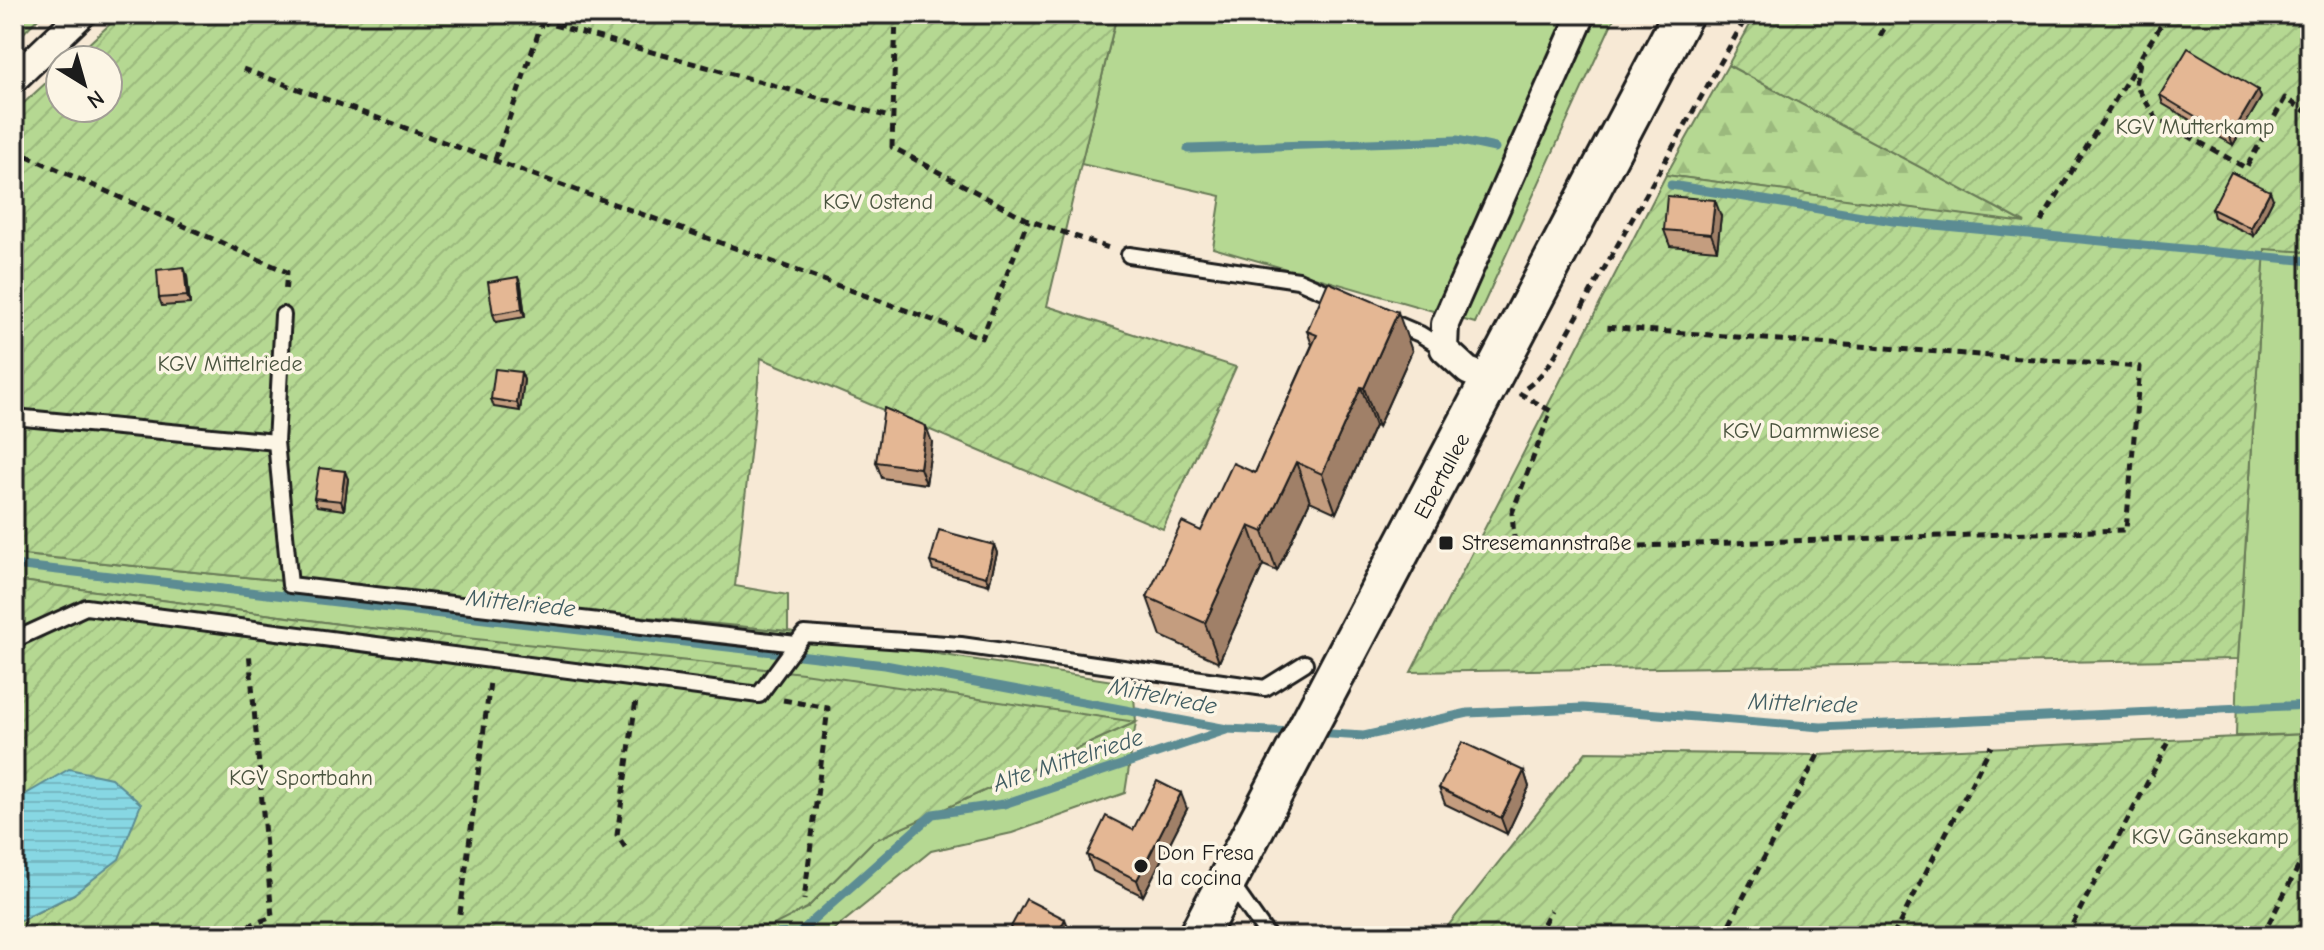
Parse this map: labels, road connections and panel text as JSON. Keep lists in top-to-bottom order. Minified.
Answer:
{"streets":{"main road":["Ebertallee"]},"water":["Mittelriede","Alte Mittelriede"],"parks":["KGV Mutterkamp","KGV Ostend","KGV Mittelriede","KGV Dammwiese","KGV Sportbahn","KGV Gänsekamp"],"places":{"transit":["Stresemannstraße"],"other":["Don Fresa la cocina"]},"north":"bottom right"}
